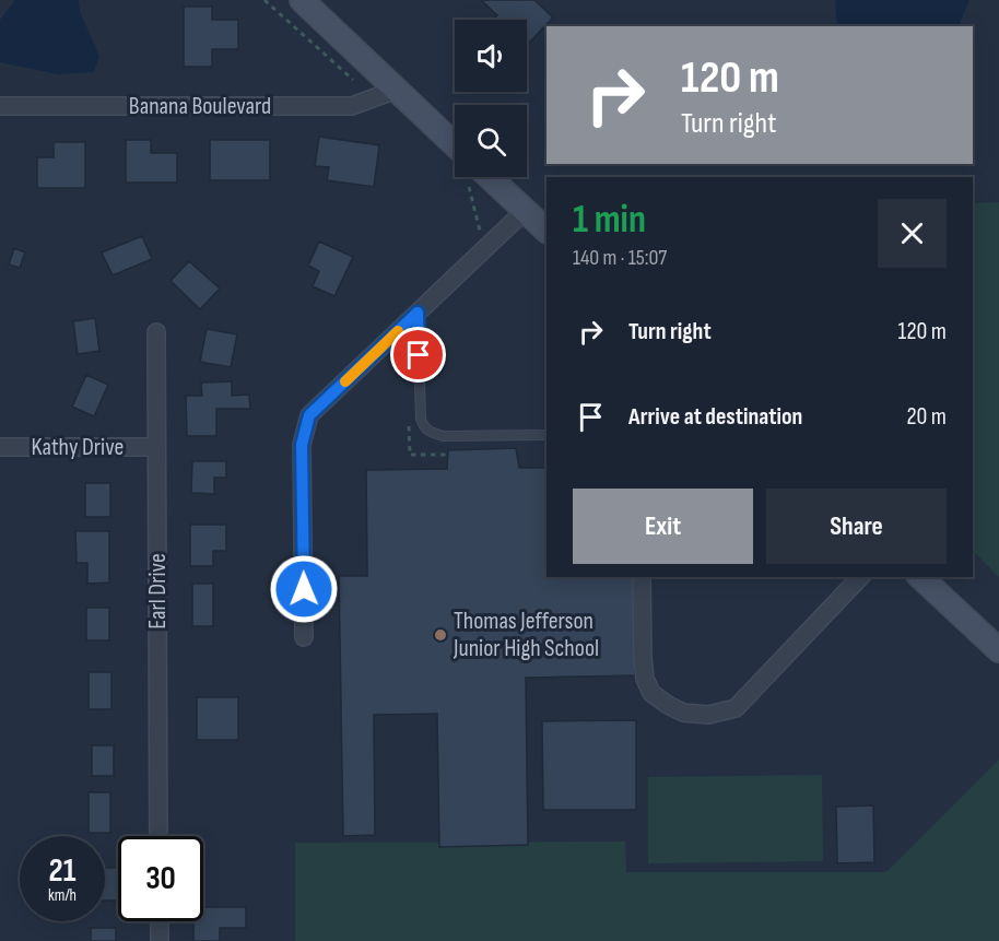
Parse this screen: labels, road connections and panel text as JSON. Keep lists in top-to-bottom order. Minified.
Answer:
{"streets":{"street":["Banana Boulevard","Kathy Drive","Earl Drive"]},"crossings":[["Kathy Drive","Earl Drive"]],"places":["Thomas Jefferson Junior High School"],"page":{"turn":["120 m","Turn right"],"heading":["1 min","140 m · 15:07"],"list":[{"name":"Turn right","value":"120 m"},{"name":"Arrive at destination","value":"20 m"}],"buttons":["Exit","Share"],"speed":"21 km/h","limit":"30"}}
